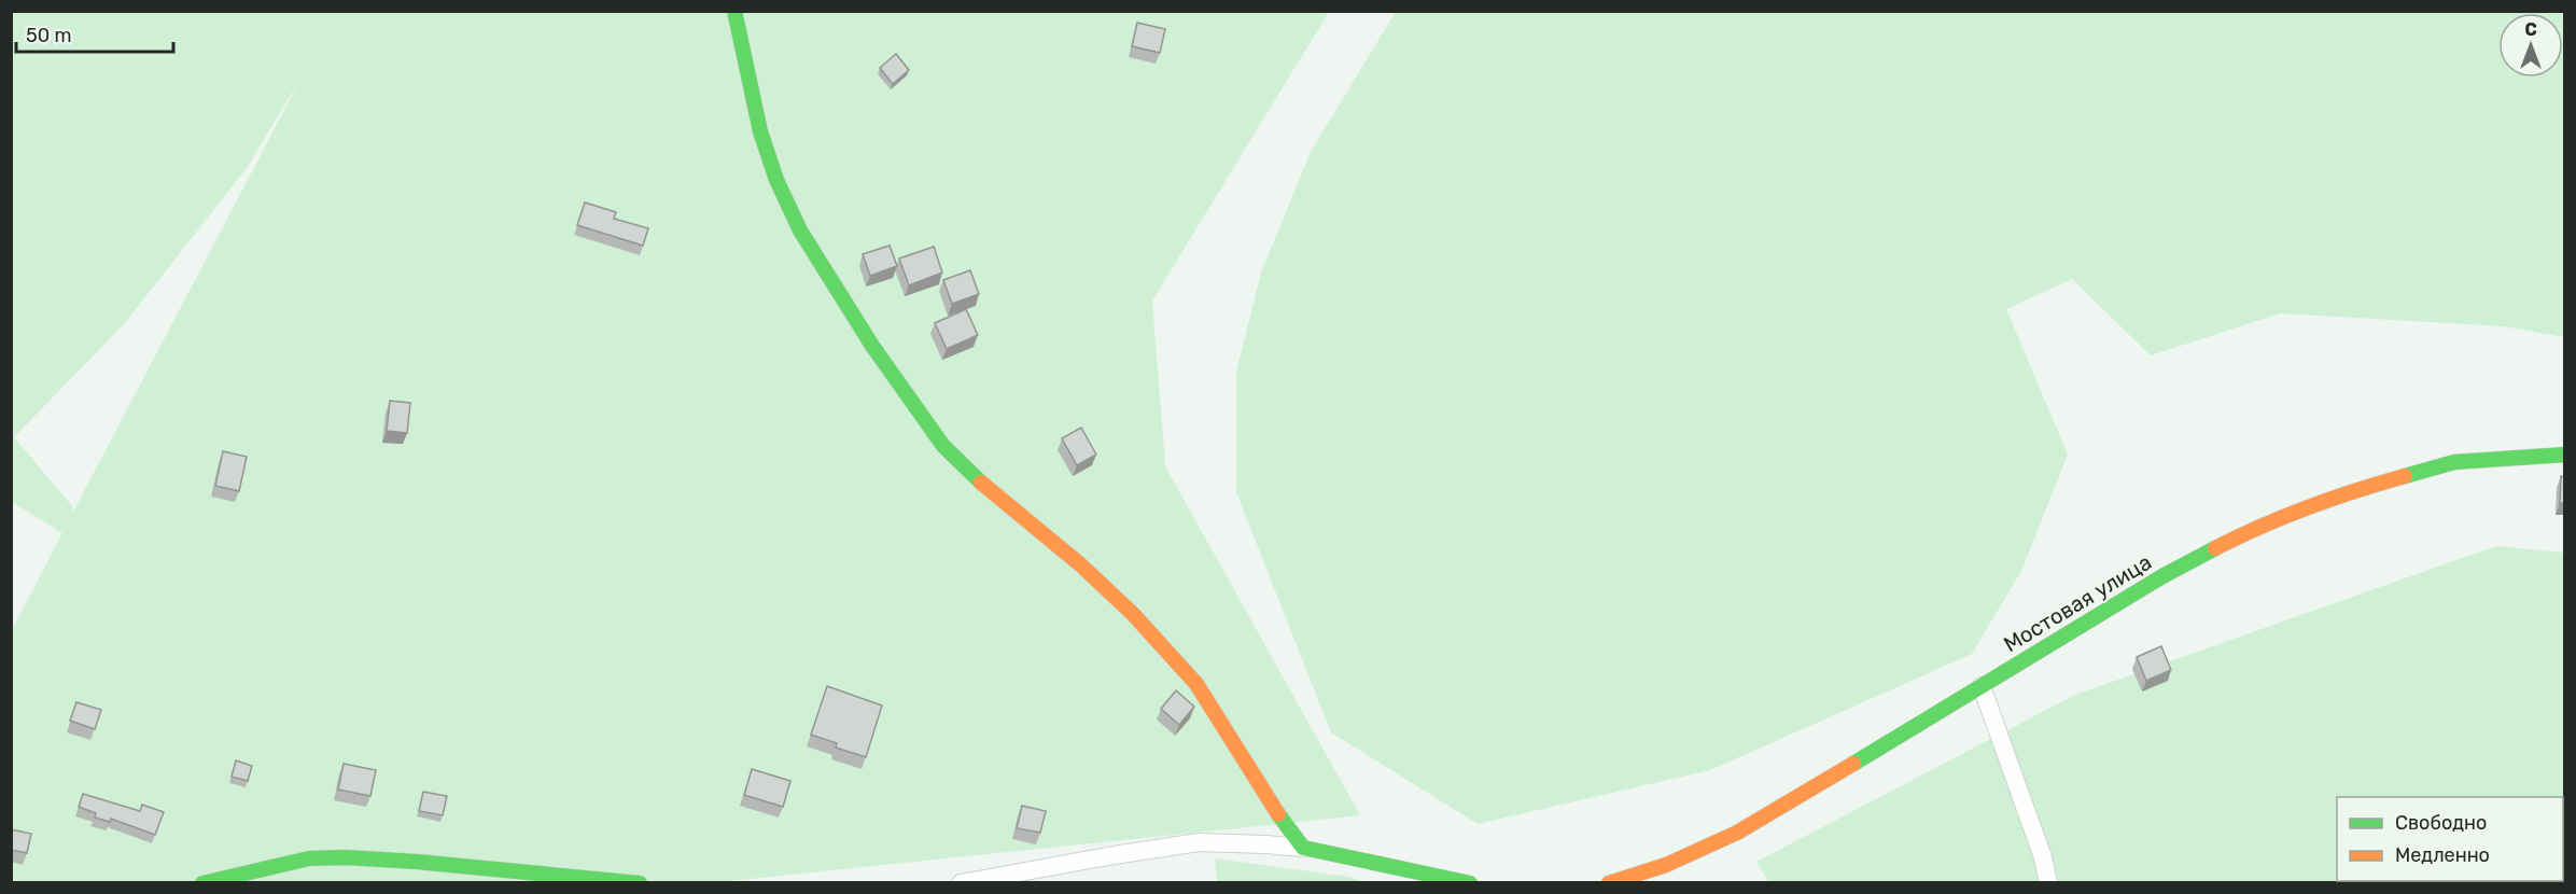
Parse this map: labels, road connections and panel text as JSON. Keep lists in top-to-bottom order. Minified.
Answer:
{"streets":{"street":["Мостовая улица"]},"legend":["Свободно","Медленно"],"scale_bar":"50 m","north":"top"}
